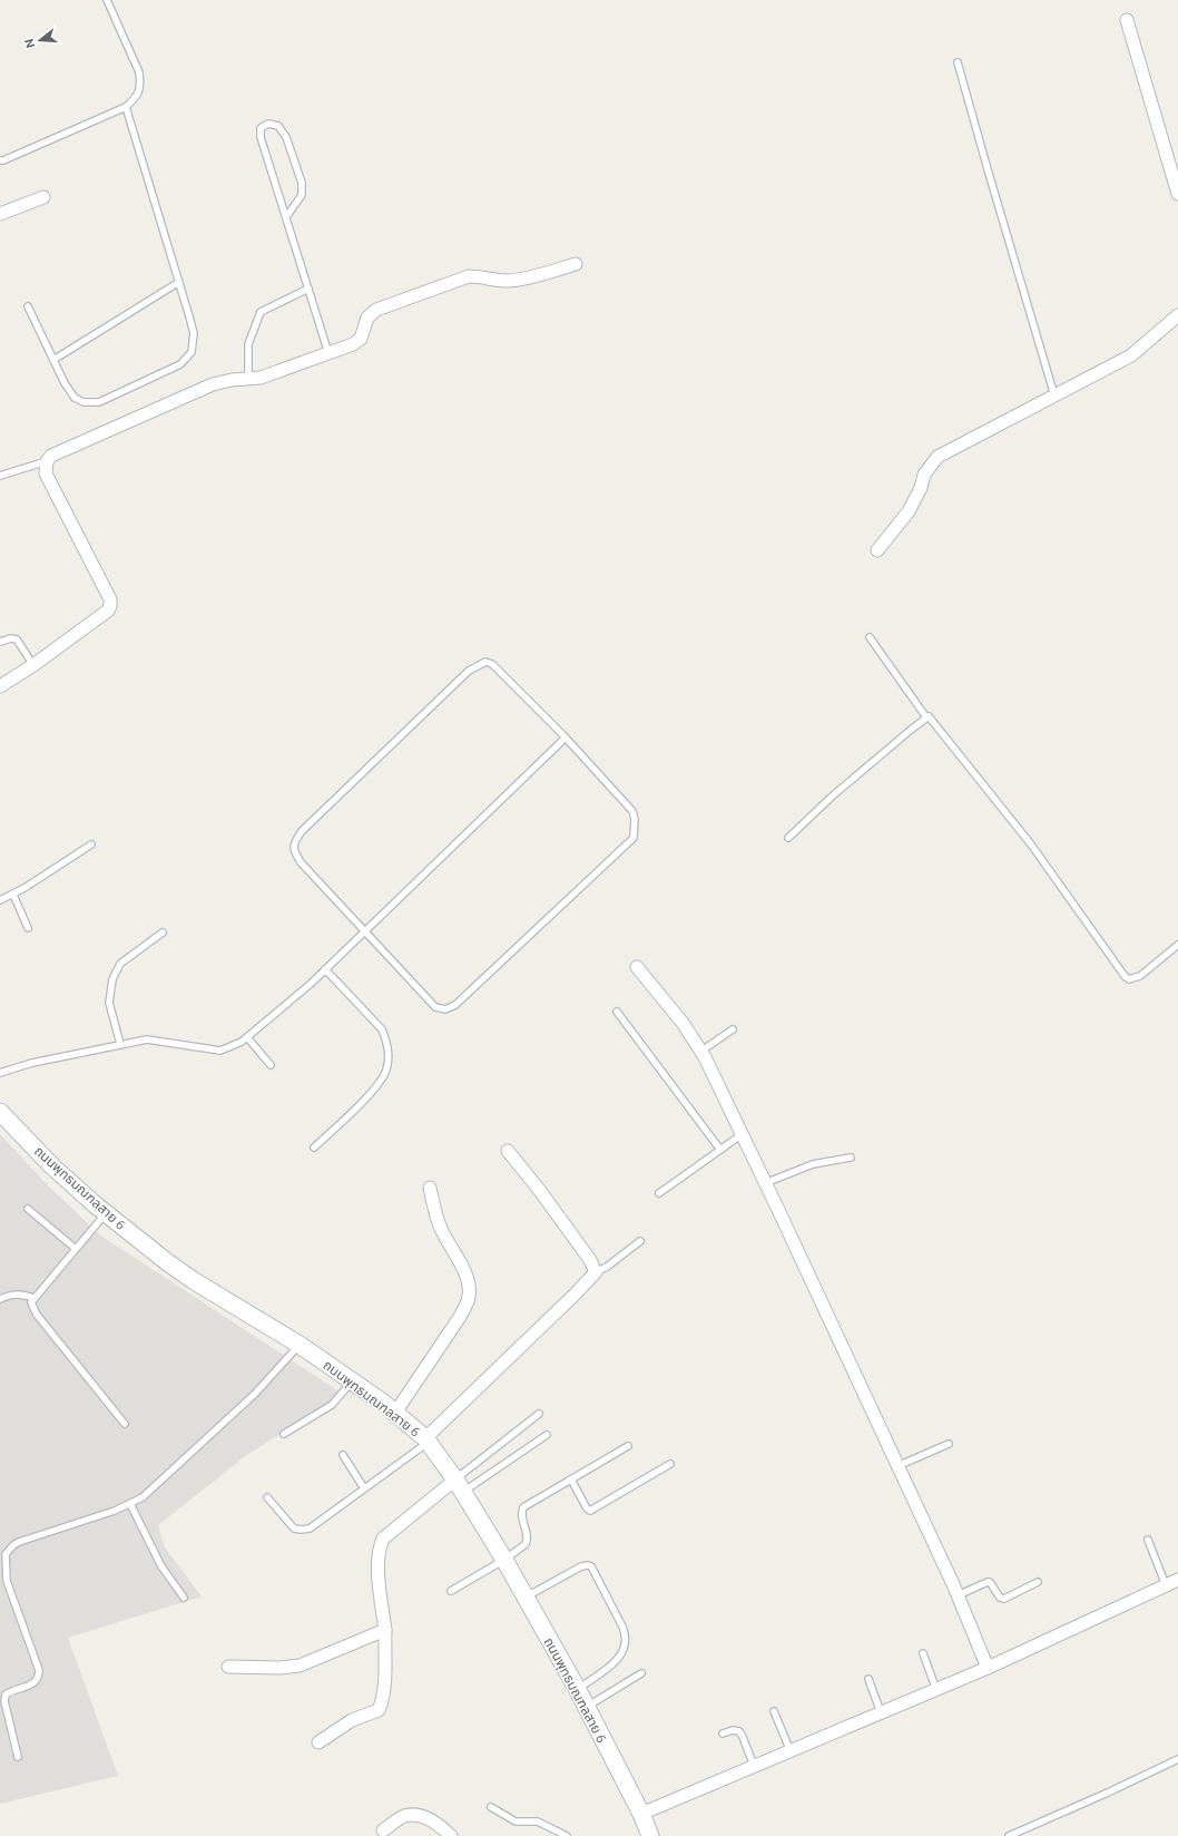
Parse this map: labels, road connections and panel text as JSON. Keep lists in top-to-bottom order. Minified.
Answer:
{"streets":{"main road":["ถนนพุทธมณฑลสาย 6"]},"north":"left"}
